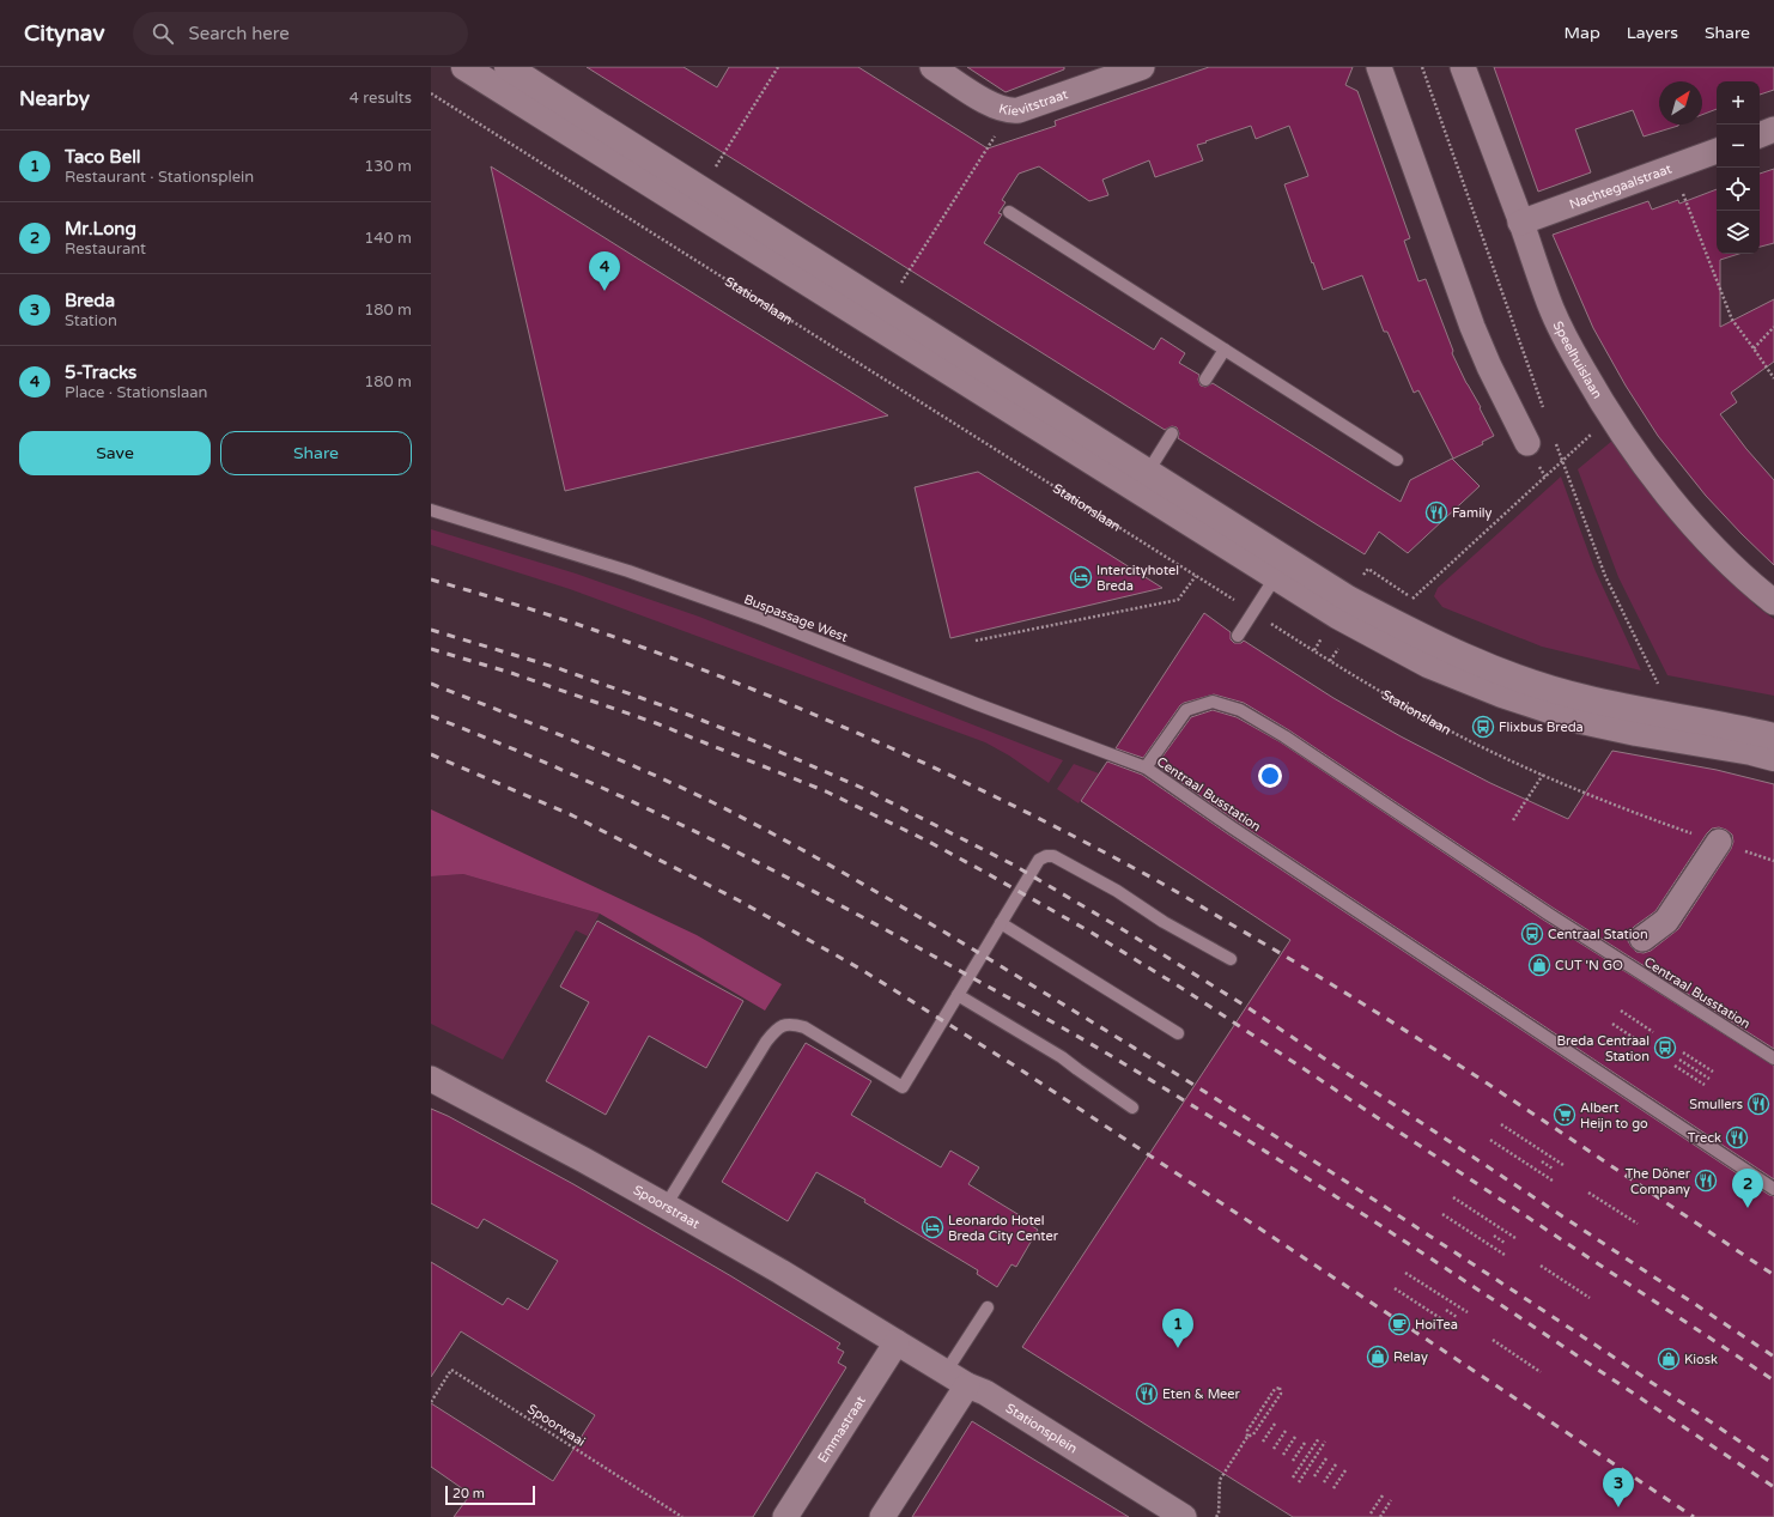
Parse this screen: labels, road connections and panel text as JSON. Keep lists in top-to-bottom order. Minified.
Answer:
{"streets":{"street":["Kievitstraat","Nachtegaalstraat","Speelhuislaan","Spoorstraat","Stationsplein","Emmastraat"],"lane":["Buspassage West","Centraal Busstation"],"path":["Stationslaan","Spoorwaai"]},"crossings":[["Nachtegaalstraat","Speelhuislaan"],["Buspassage West","Centraal Busstation"],["Spoorstraat","Stationsplein"],["Spoorstraat","Emmastraat"],["Stationsplein","Emmastraat"]],"places":{"restaurant":["Family","Smullers","Treck","The Döner Company","Eten & Meer"],"hotel":["Intercityhotel Breda","Leonardo Hotel Breda City Center"],"bus stop":["Flixbus Breda","Centraal Station","Breda Centraal Station"],"shop":["CUT 'N GO","Relay","Kiosk"],"supermarket":["Albert Heijn to go"],"cafe":["HoiTea"]},"scale_bar":"20 m","north":"top right","page":{"header":"Citynav","search":"Search here","nav":["Map","Layers","Share"],"heading":["Nearby","4 results"],"map_buttons":["+","−"],"list":[{"mark":"1","name":"Taco Bell","note":"Restaurant · Stationsplein","value":"130 m"},{"mark":"2","name":"Mr.Long","note":"Restaurant","value":"140 m"},{"mark":"3","name":"Breda","note":"Station","value":"180 m"},{"mark":"4","name":"5-Tracks","note":"Place · Stationslaan","value":"180 m"}],"pins":["4","2","1","3"],"buttons":["Save","Share"],"scale":"20 m"}}
